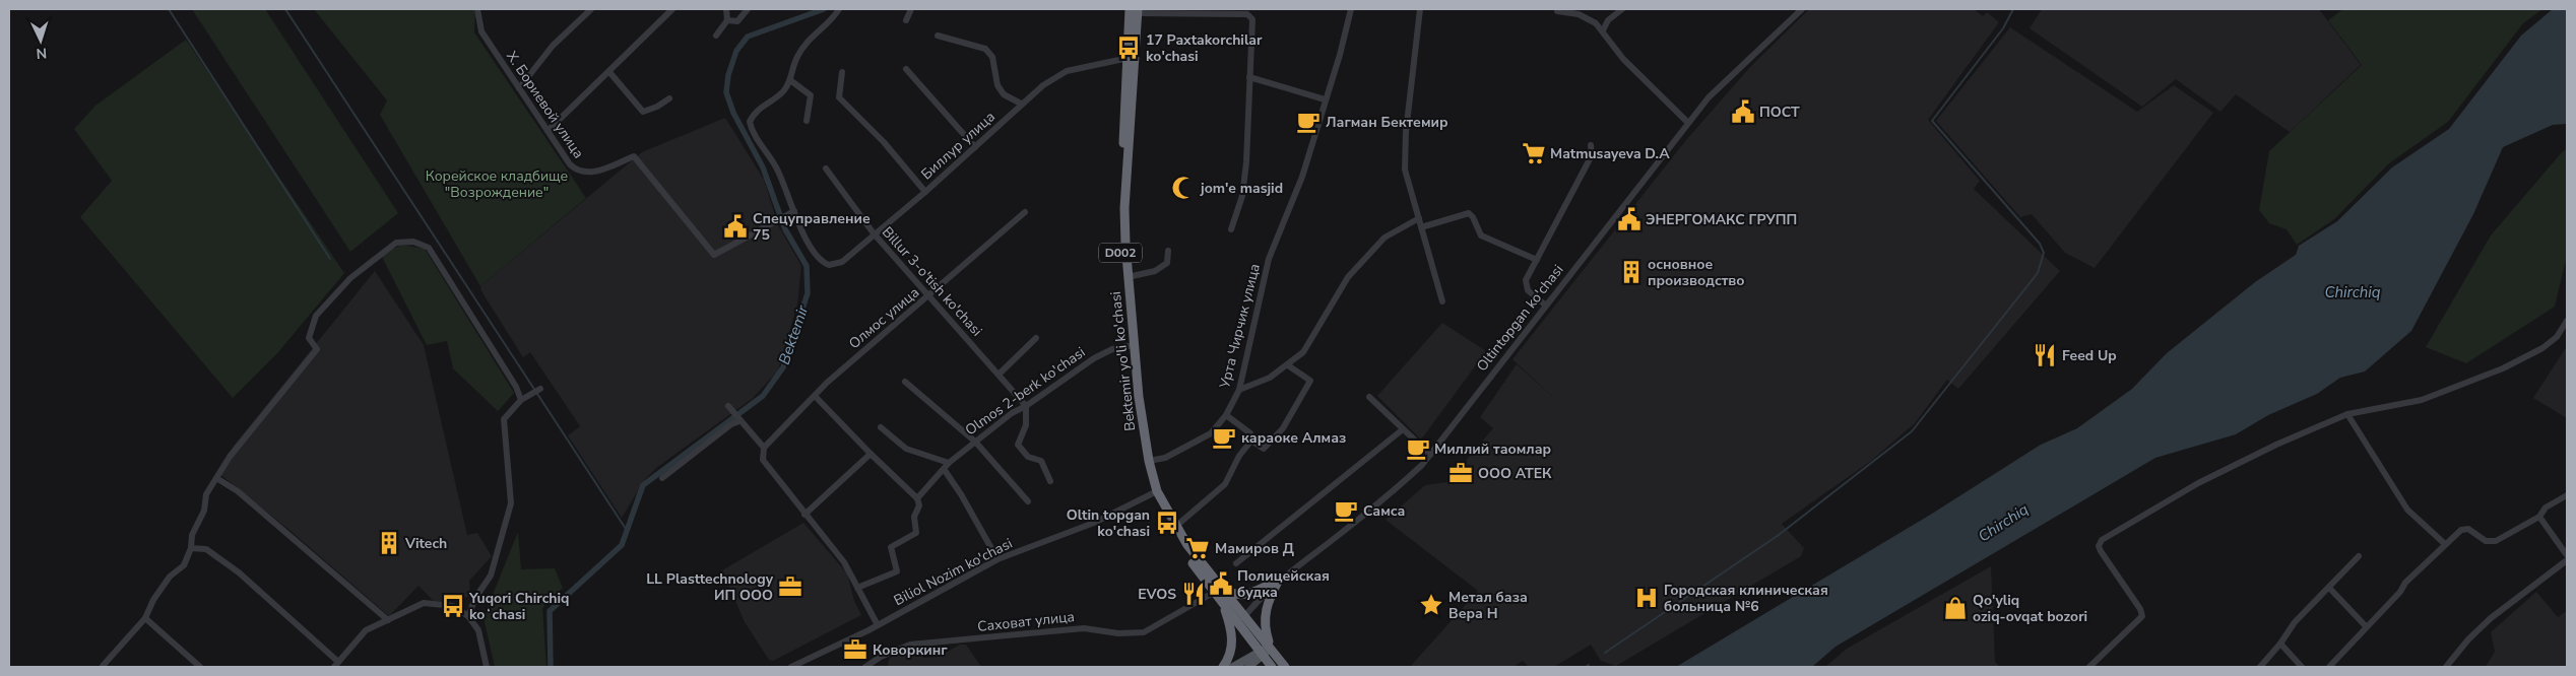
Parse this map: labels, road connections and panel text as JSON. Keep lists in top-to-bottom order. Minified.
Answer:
{"streets":{"highway":["D002","Bektemir yo'li ko'chasi"],"street":["Х. Бориевой улица","Биллур улица","Billur 3-o'tish ko'chasi","Олмос улица","Oltintopgan ko'chasi","Урта Чирчик улица","Olmos 2-berk ko'chasi","Biliol Nozim ko'chasi","Саховат улица"]},"crossings":[["Х. Бориевой улица","Биллур улица"],["Биллур улица","Billur 3-o'tish ko'chasi"],["Биллур улица","Bektemir yo'li ko'chasi"],["Billur 3-o'tish ko'chasi","Олмос улица"],["Billur 3-o'tish ko'chasi","Olmos 2-berk ko'chasi"],["Oltintopgan ko'chasi","Bektemir yo'li ko'chasi"],["Урта Чирчик улица","Bektemir yo'li ko'chasi"],["Bektemir yo'li ko'chasi","Olmos 2-berk ko'chasi"],["Bektemir yo'li ko'chasi","Biliol Nozim ko'chasi"],["Bektemir yo'li ko'chasi","Саховат улица"]],"water":["Chirchiq","Bektemir"],"parks":["Корейское кладбище \"Возрождение\""],"places":{"bus stop":["17 Paxtakorchilar ko'chasi","Oltin topgan ko'chasi","Yuqori Chirchiq koʻchasi"],"public building":["ПОСТ","ЭНЕРГОМАКС ГРУПП","Спецуправление 75","Полицейская будка"],"cafe":["Лагман Бектемир","караоке Алмаз","Миллий таомлар","Самса"],"supermarket":["Matmusayeva D.A","Мамиров Д"],"mosque":["jom'e masjid"],"building":["основное производство","Vitech"],"restaurant":["Feed Up","EVOS"],"office":["ООО АТЕК","LL Plasttechnology ИП ООО","Коворкинг"],"hospital":["Городская клиническая больница №6"],"place":["Метал база Вера Н"],"shop":["Qo'yliq oziq-ovqat bozori"]},"north":"bottom"}
